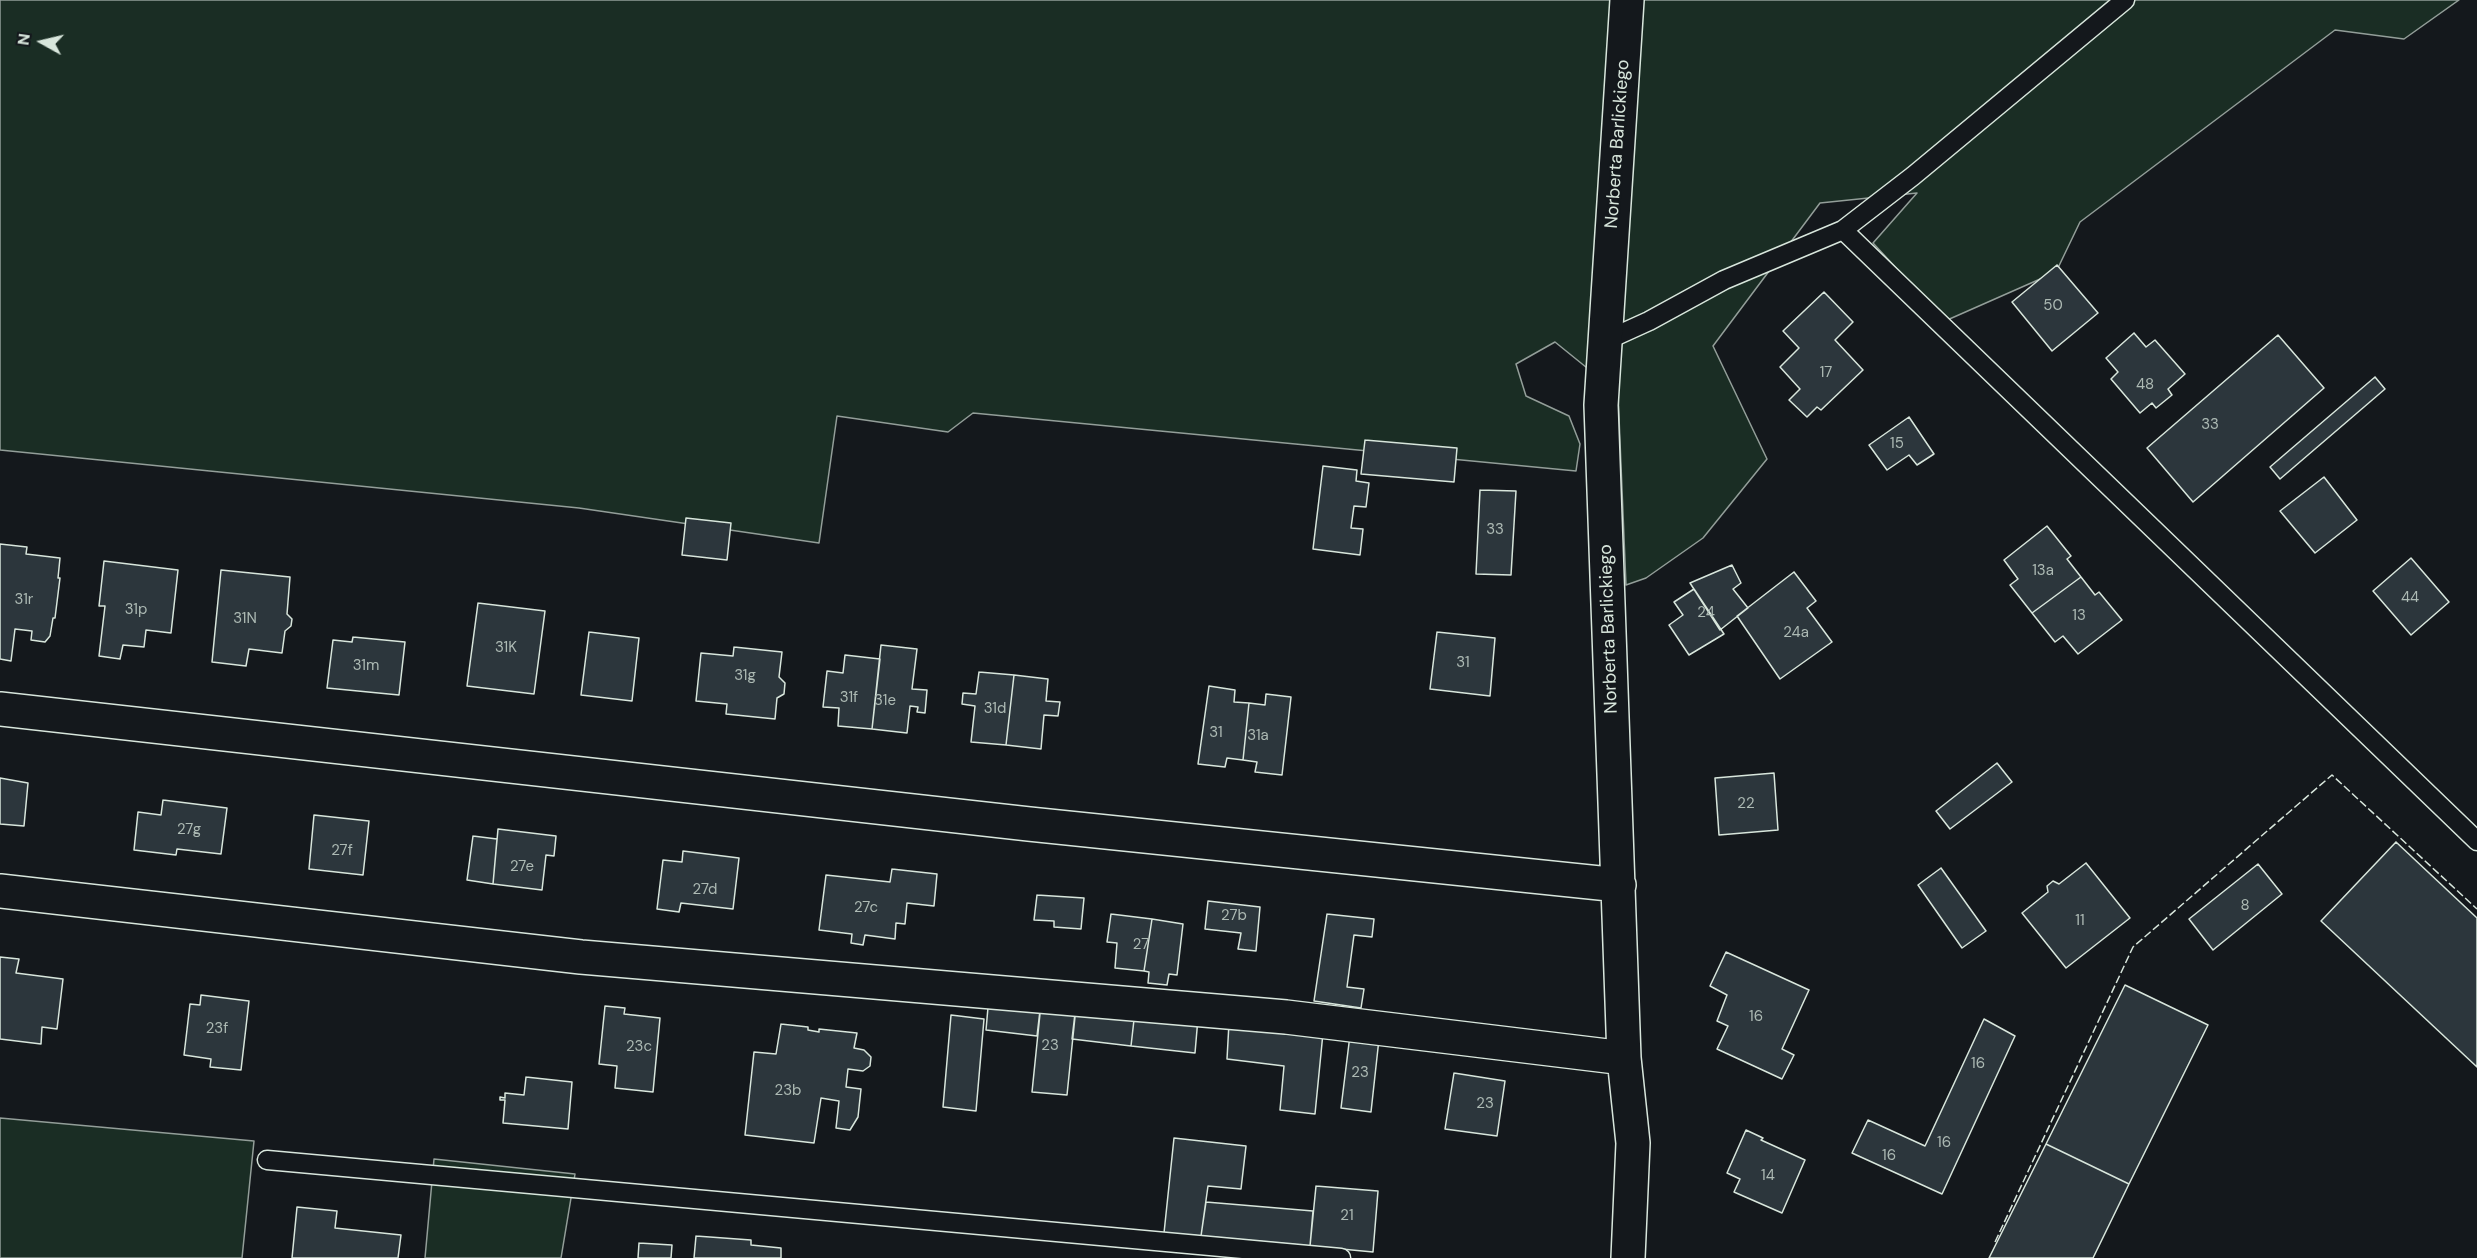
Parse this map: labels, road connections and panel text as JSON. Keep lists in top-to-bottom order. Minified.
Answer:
{"streets":{"street":["Norberta Barlickiego"]},"house_numbers":["50","17","48","33","15","33","13a","44","31r","31p","24","13","31N","24a","31K","31","31m","31g","31f","31e","31d","31","31a","22","27g","27f","27e","27d","8","27c","27b","11","27","16","23f","23","23c","16","23","23b","23","16","16","14","21"],"north":"left"}
